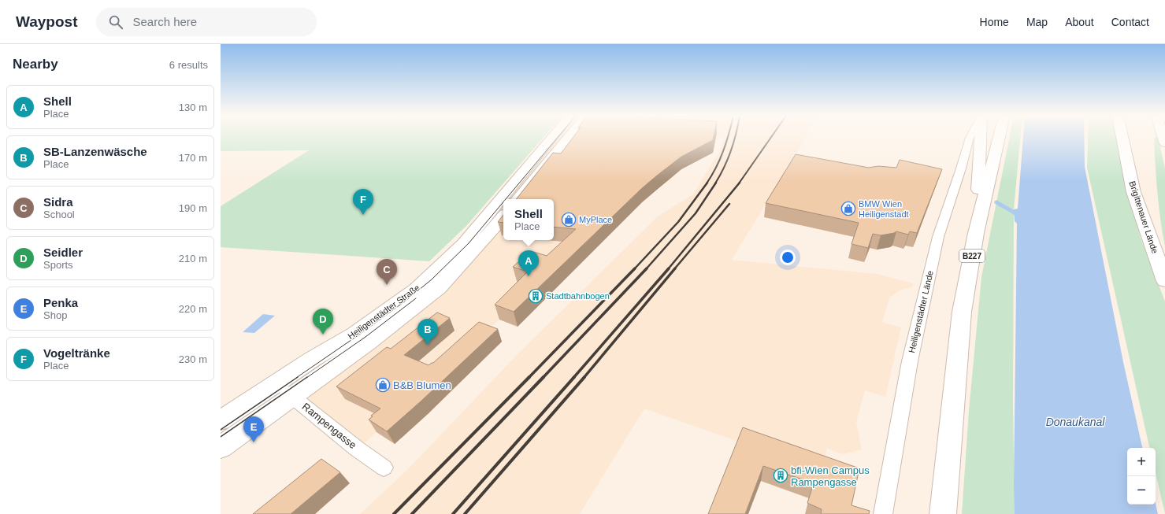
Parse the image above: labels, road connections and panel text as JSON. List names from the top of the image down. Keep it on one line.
{"streets":{"main road":["Brigittenauer Lände","B227","Heiligenstädter Straße"],"street":["Heiligenstädter Lände","Rampengasse"]},"crossings":[["Heiligenstädter Straße","Rampengasse"]],"water":["Donaukanal"],"places":{"shop":["BMW Wien Heiligenstadt","MyPlace","B&B Blumen"],"building":["Stadtbahnbogen","bfi-Wien Campus Rampengasse"]},"page":{"header":"Waypost","search":"Search here","nav":["Home","Map","About","Contact"],"heading":["Nearby","6 results"],"list":[{"mark":"A","name":"Shell","note":"Place","value":"130 m"},{"mark":"B","name":"SB-Lanzenwäsche","note":"Place","value":"170 m"},{"mark":"C","name":"Sidra","note":"School","value":"190 m"},{"mark":"D","name":"Seidler","note":"Sports","value":"210 m"},{"mark":"E","name":"Penka","note":"Shop","value":"220 m"},{"mark":"F","name":"Vogeltränke","note":"Place","value":"230 m"}],"pins":["F","A","C","D","B","E"],"popup":["Shell","Place"],"map_buttons":["+","−"]}}
